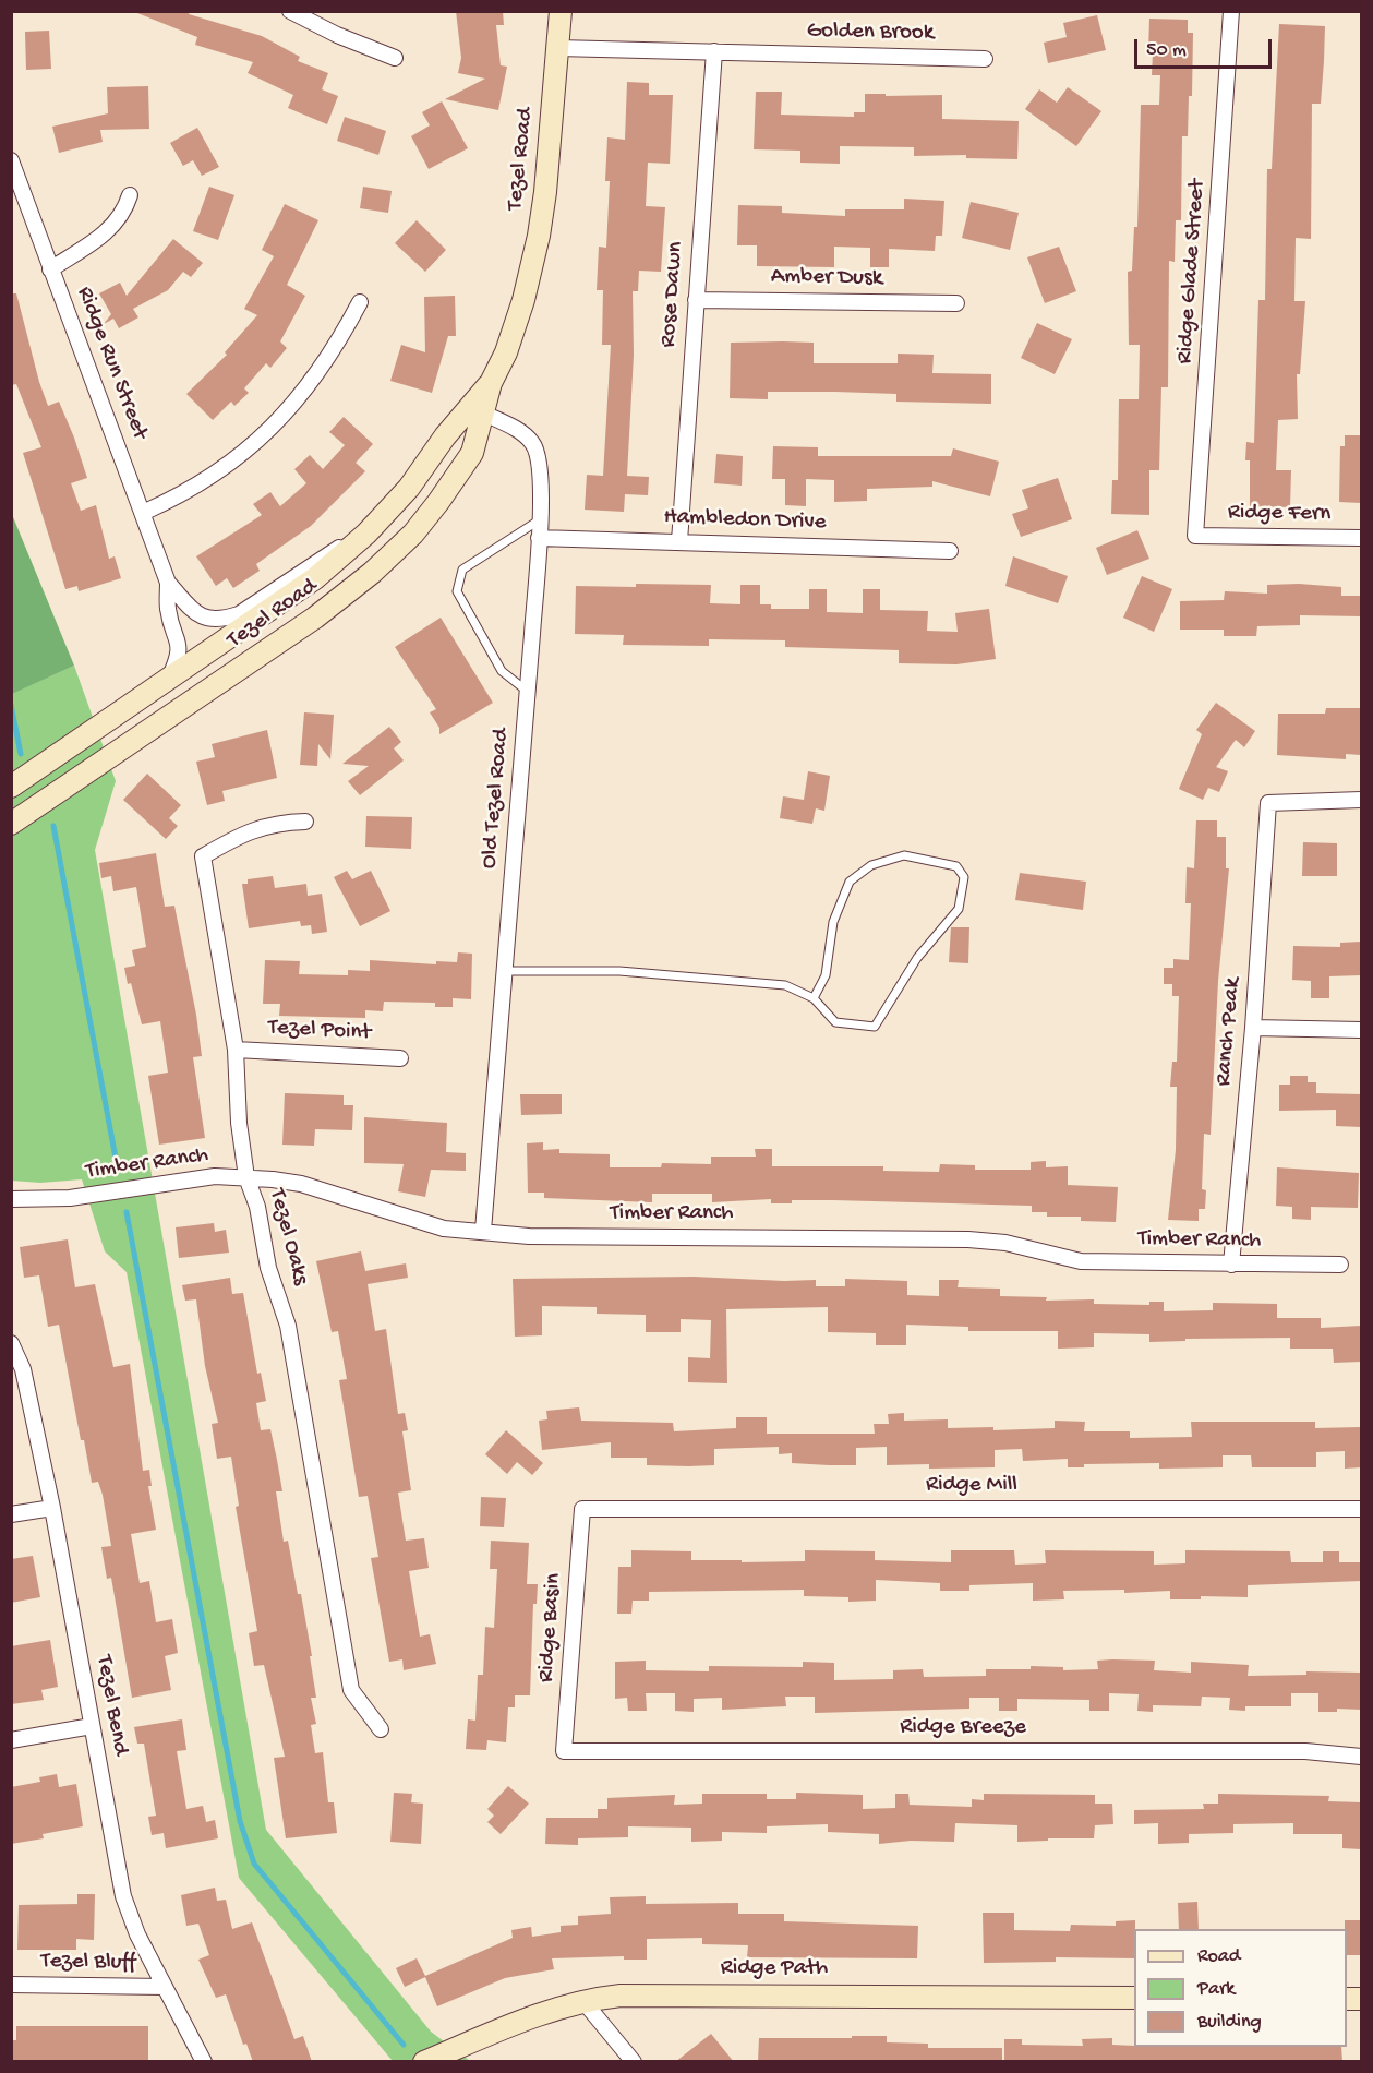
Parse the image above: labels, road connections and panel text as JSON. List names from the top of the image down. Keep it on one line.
{"streets":{"main road":["Tezel Road","Ridge Path"],"street":["Golden Brook","Ridge Glade Street","Amber Dusk","Rose Dawn","Ridge Run Street","Ridge Fern","Hambledon Drive","Old Tezel Road","Tezel Point","Ranch Peak","Timber Ranch","Tezel Oaks","Ridge Mill","Ridge Basin","Tezel Bend","Ridge Breeze","Tezel Bluff"]},"crossings":[["Golden Brook","Tezel Road"],["Golden Brook","Rose Dawn"],["Tezel Road","Ridge Run Street"],["Tezel Road","Old Tezel Road"],["Ridge Glade Street","Ridge Fern"],["Amber Dusk","Rose Dawn"],["Rose Dawn","Hambledon Drive"],["Hambledon Drive","Old Tezel Road"],["Old Tezel Road","Timber Ranch"],["Tezel Point","Tezel Oaks"],["Ranch Peak","Timber Ranch"],["Timber Ranch","Tezel Oaks"],["Ridge Mill","Ridge Basin"],["Ridge Basin","Ridge Breeze"],["Tezel Bend","Tezel Bluff"]],"legend":["Road","Park","Building"],"scale_bar":"50 m"}
